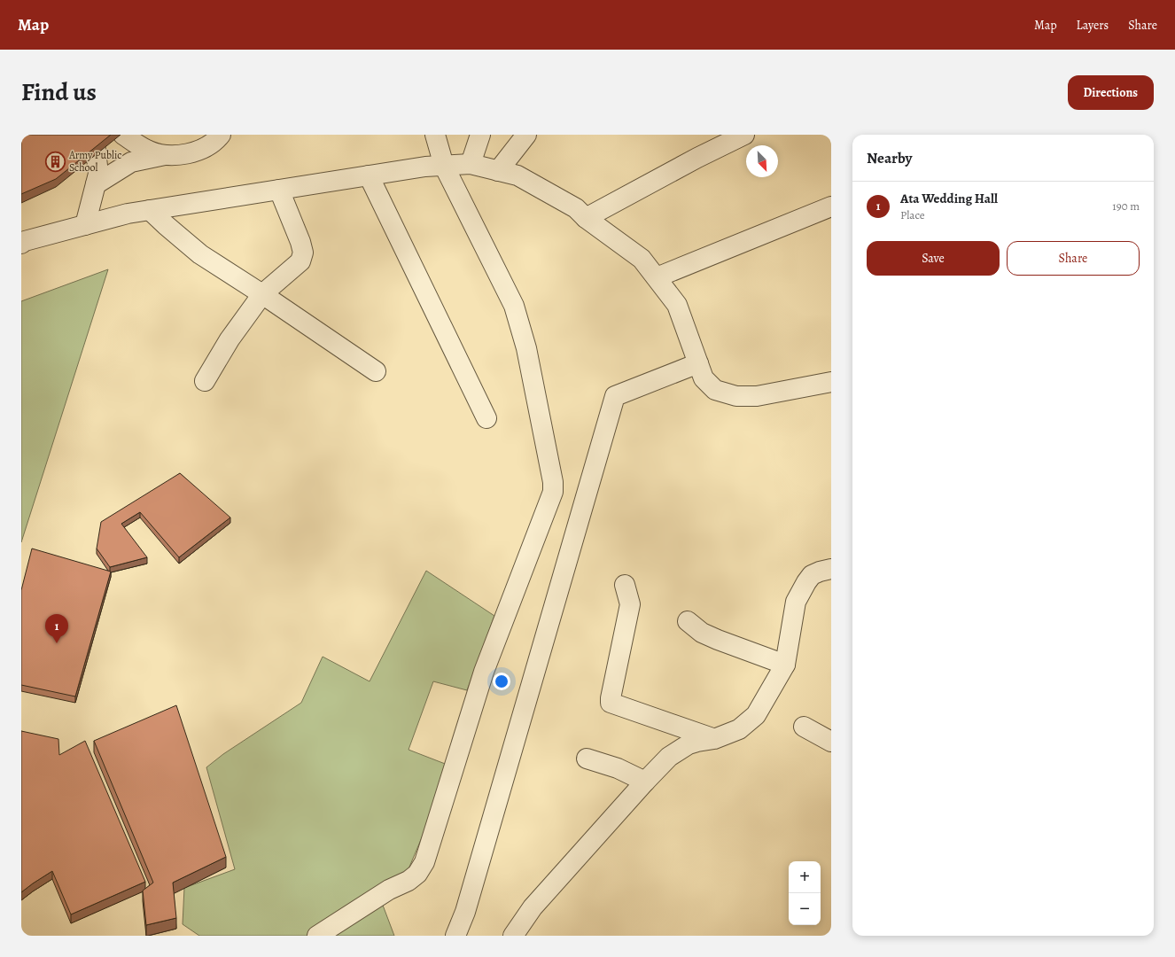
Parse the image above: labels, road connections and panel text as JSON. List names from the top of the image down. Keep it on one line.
{"places":{"building":["Army Public School"]},"north":"bottom right","page":{"header":"Map","nav":["Map","Layers","Share"],"title":"Find us","buttons":["Directions",["Save","Share"]],"heading":"Nearby","list":[{"mark":"1","name":"Ata Wedding Hall","note":"Place","value":"190 m"}],"pins":"1","map_buttons":["+","−"]}}
